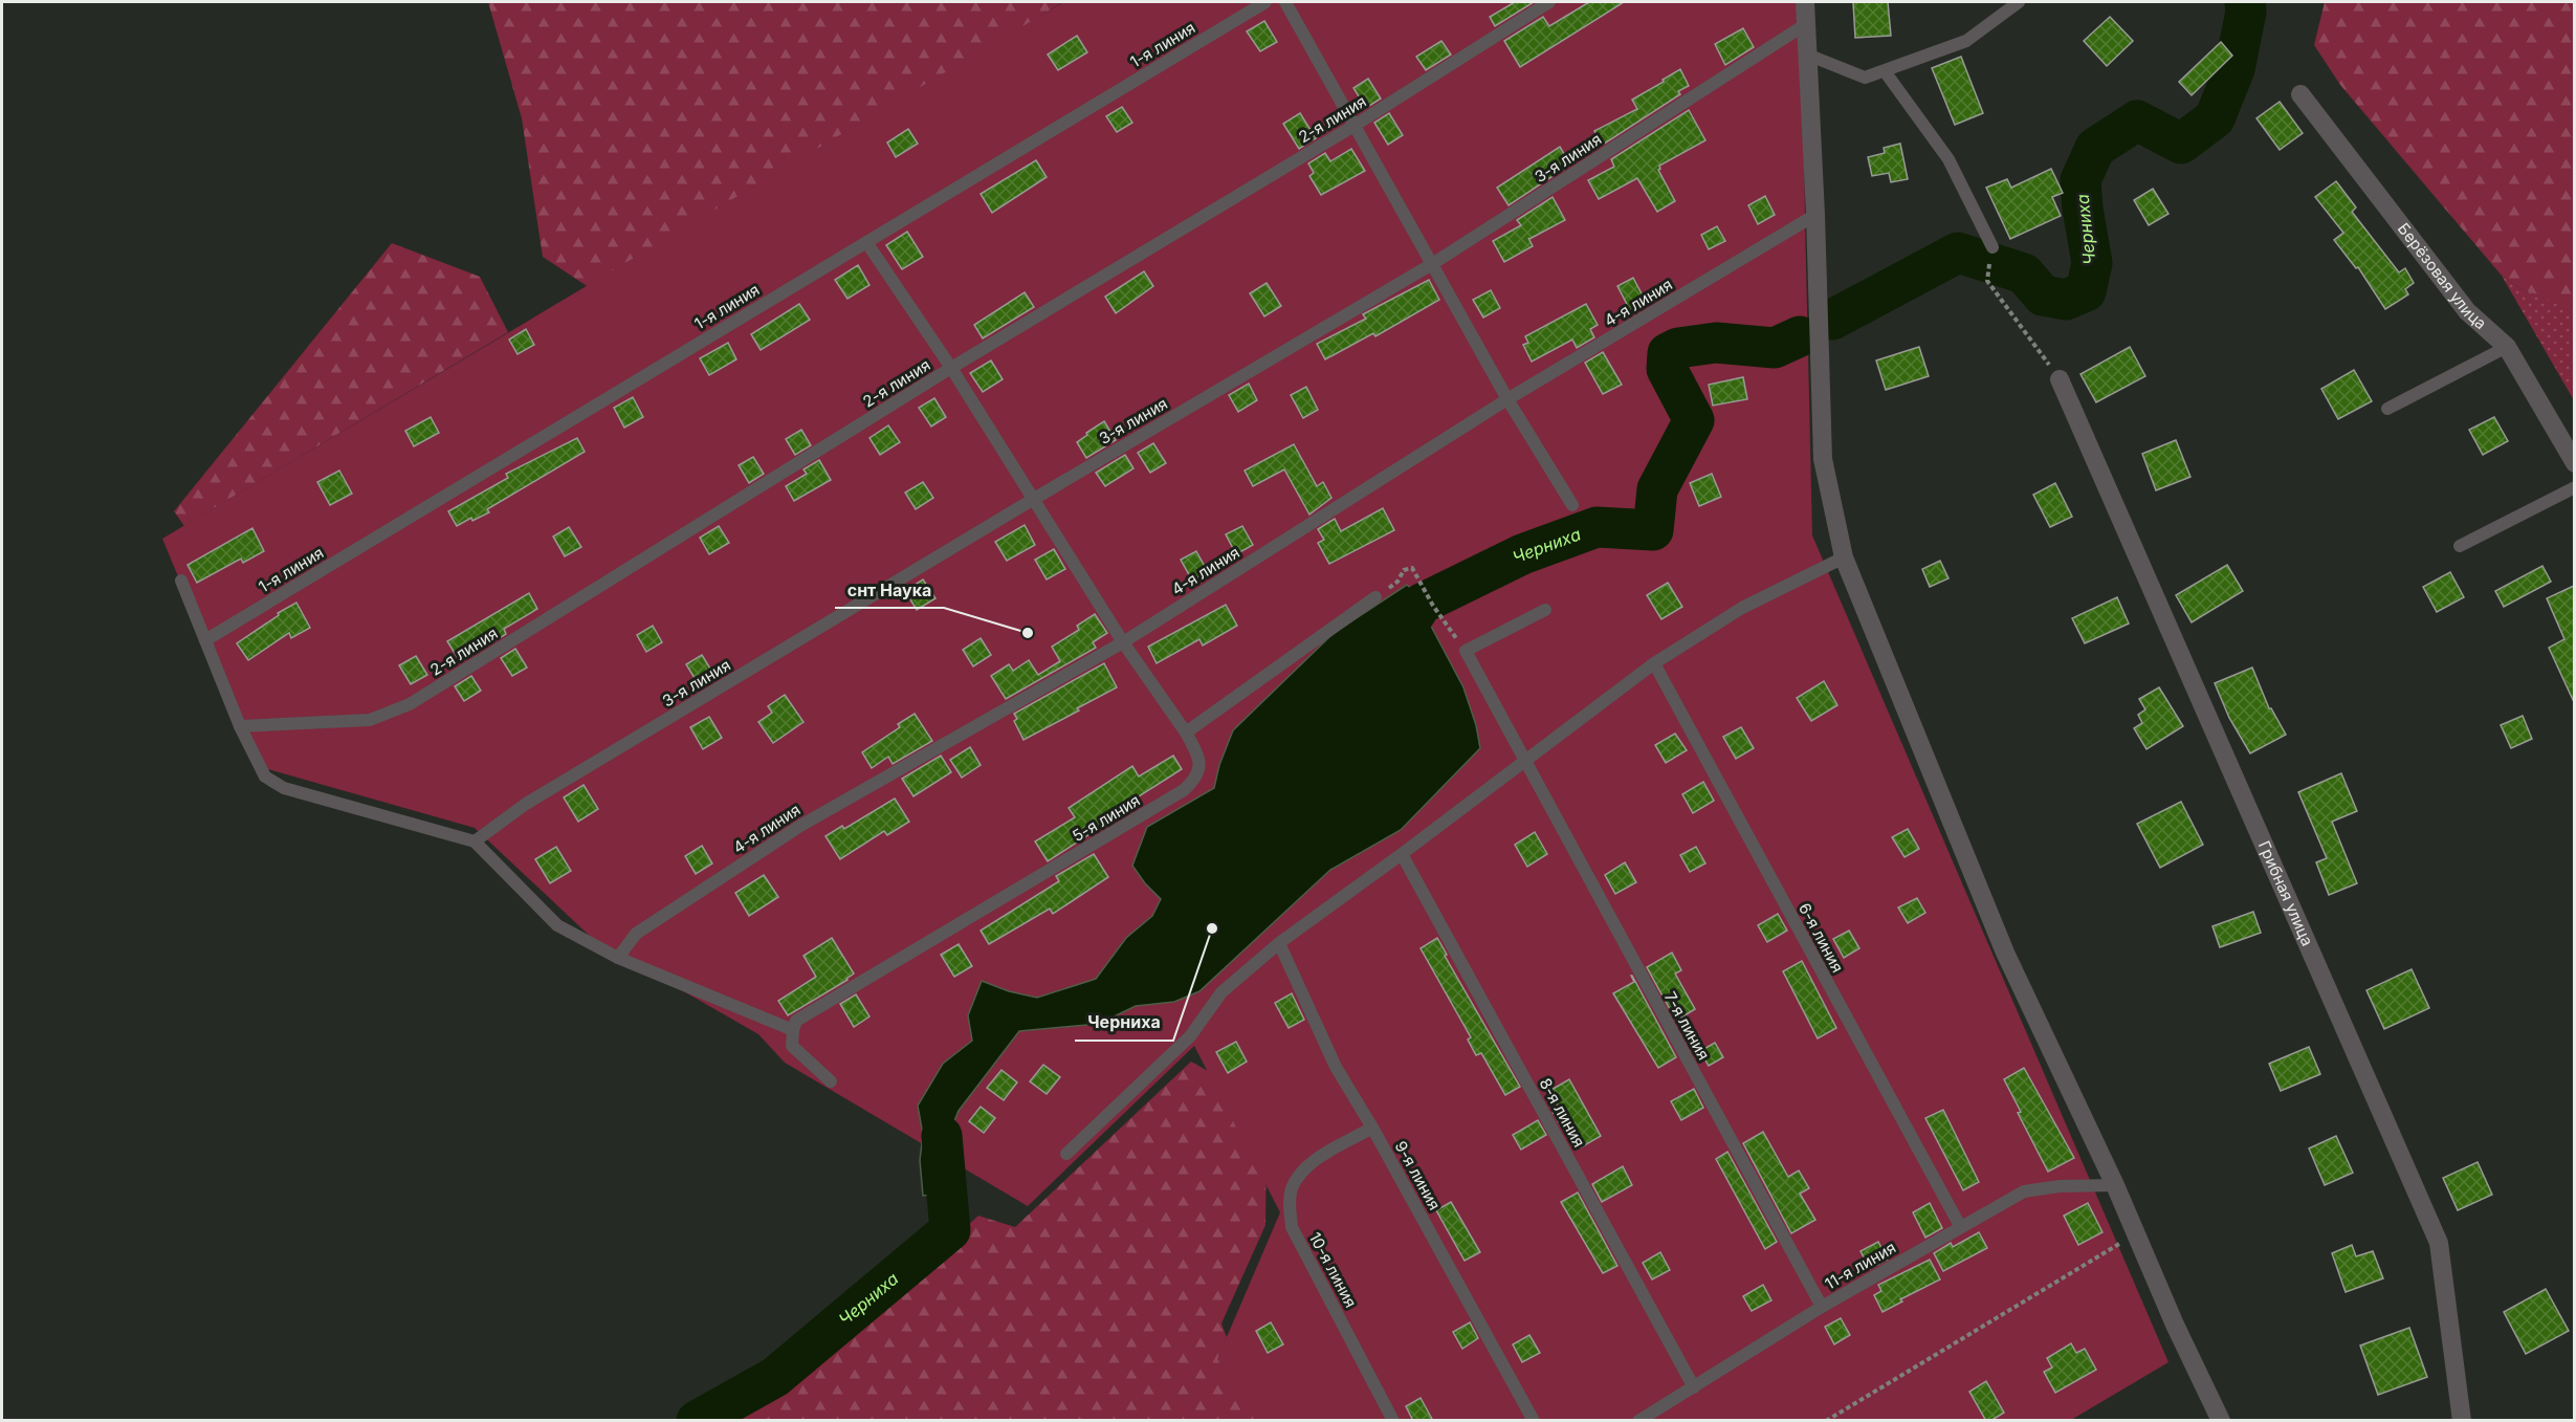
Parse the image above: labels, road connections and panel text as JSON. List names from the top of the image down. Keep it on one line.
{"streets":{"street":["Берёзовая улица","Грибная улица"],"lane":["1-я линия","2-я линия","3-я линия","4-я линия","5-я линия","6-я линия","7-я линия","8-я линия","9-я линия","11-я линия","10-я линия"]},"crossings":[["6-я линия","11-я линия"],["7-я линия","11-я линия"],["8-я линия","11-я линия"],["9-я линия","10-я линия"]],"water":["Черниха"],"places":["снт Наука","Черниха"]}
